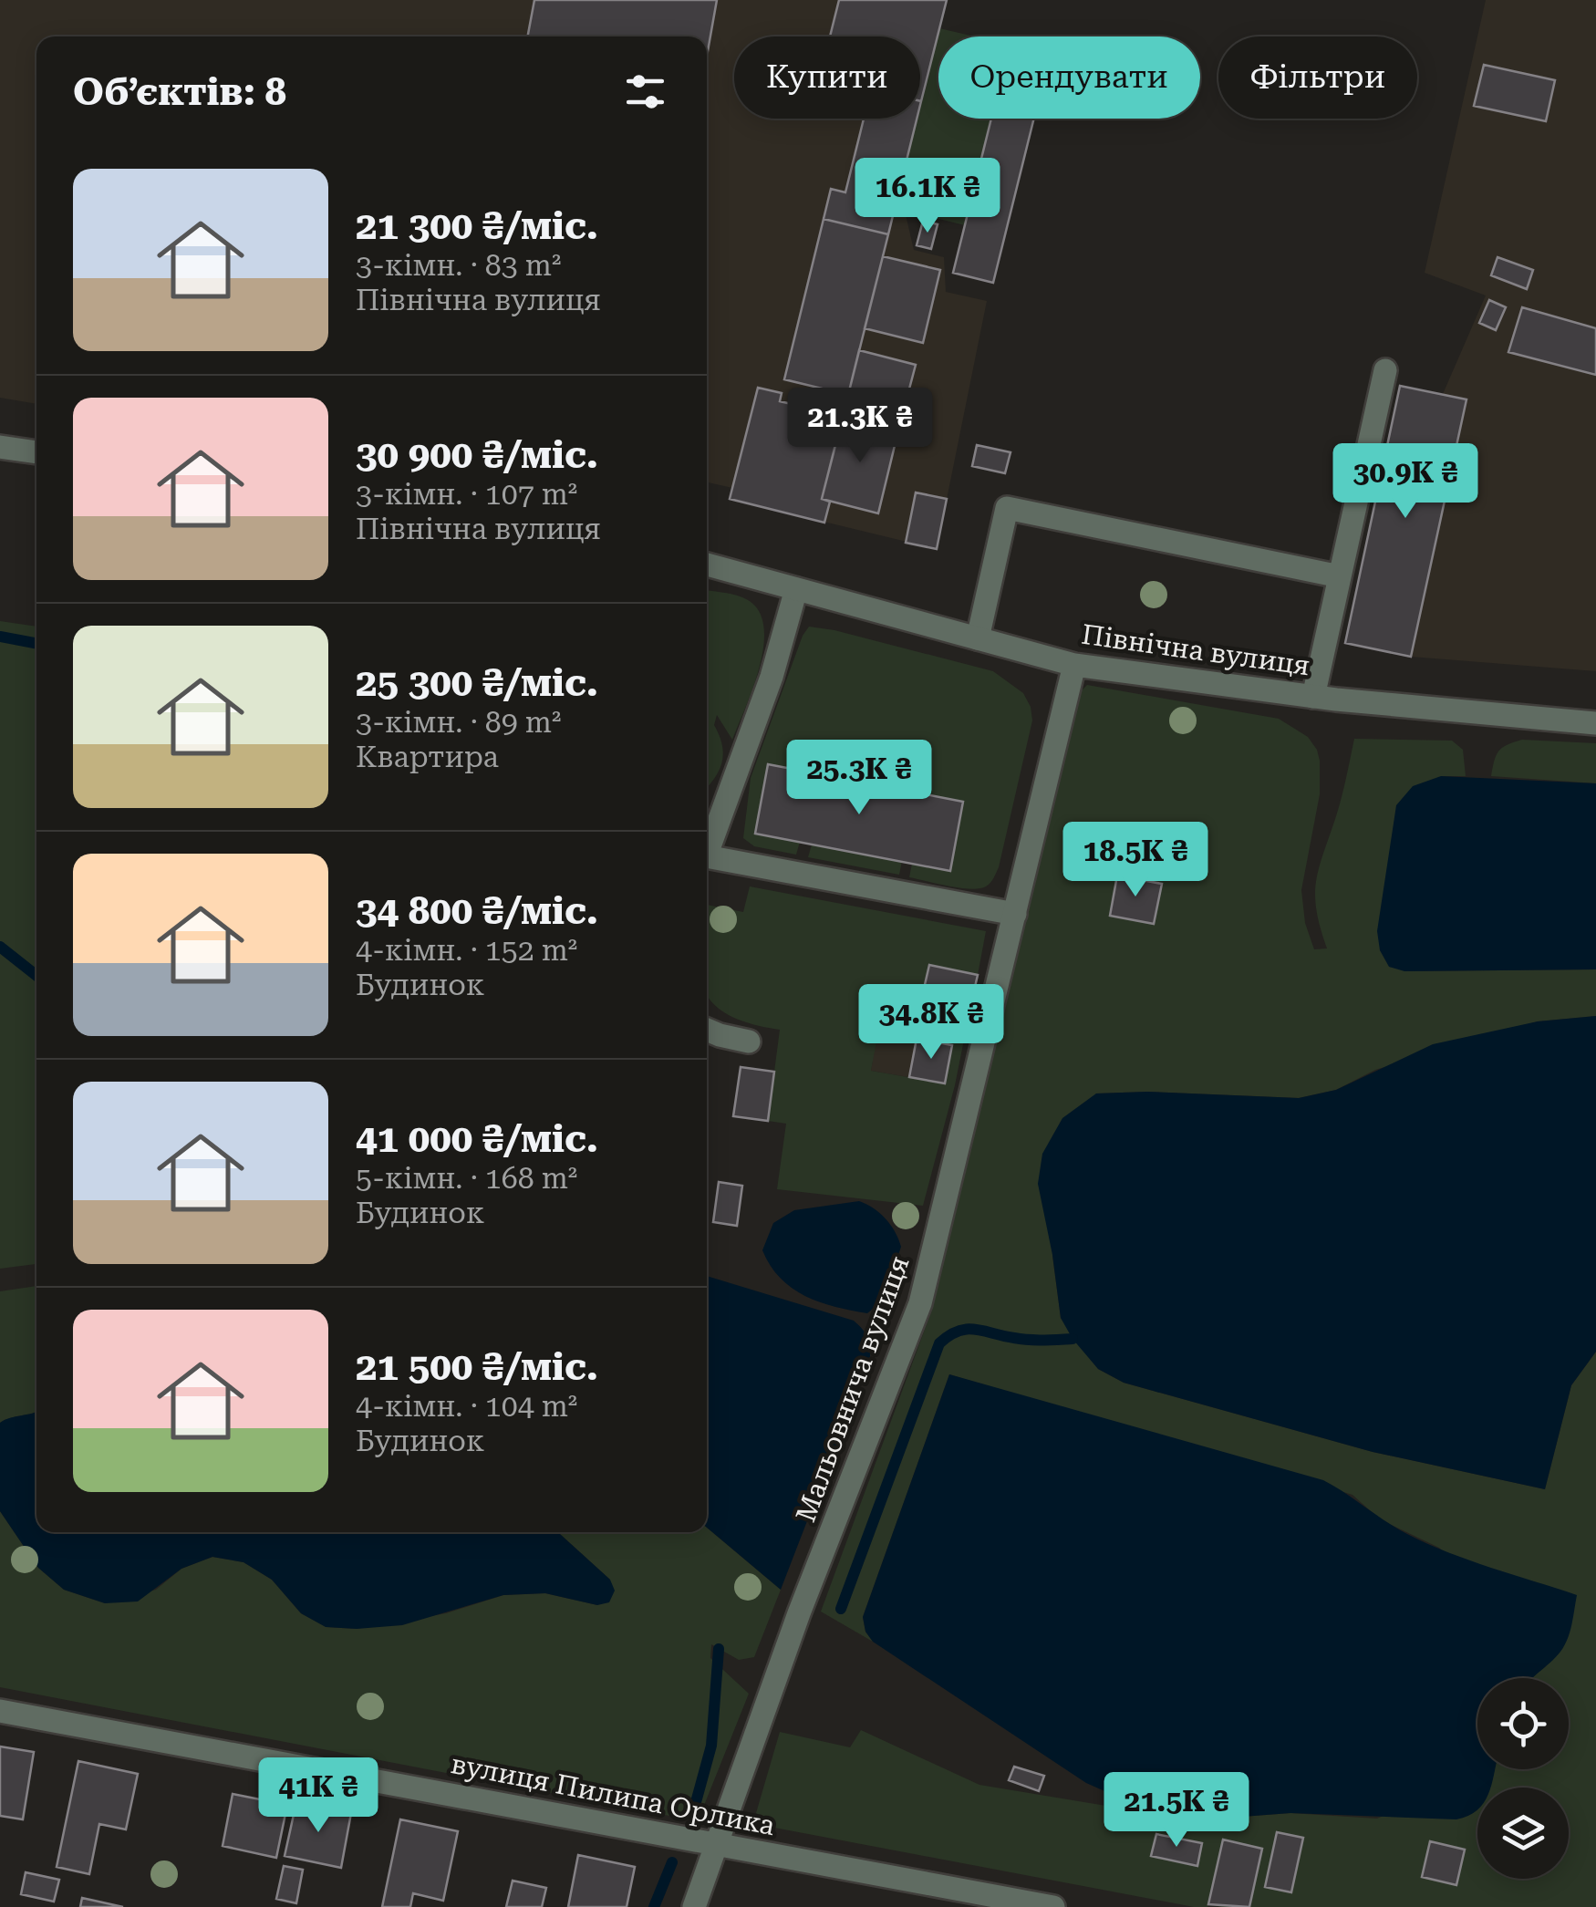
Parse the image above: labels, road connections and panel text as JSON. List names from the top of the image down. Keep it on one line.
{"streets":{"street":["Північна вулиця","Мальовнича вулиця","вулиця Пилипа Орлика"]},"crossings":[["Північна вулиця","Мальовнича вулиця"],["Мальовнича вулиця","вулиця Пилипа Орлика"]],"page":{"chip":["Купити","Орендувати","Фільтри"],"heading":"Об’єктів: 8","list":[{"name":"21 300 ₴/міс.","note":"3-кімн. · 83 m² · Північна вулиця"},{"name":"30 900 ₴/міс.","note":"3-кімн. · 107 m² · Північна вулиця"},{"name":"25 300 ₴/міс.","note":"3-кімн. · 89 m² · Квартира"},{"name":"34 800 ₴/міс.","note":"4-кімн. · 152 m² · Будинок"},{"name":"41 000 ₴/міс.","note":"5-кімн. · 168 m² · Будинок"},{"name":"21 500 ₴/міс.","note":"4-кімн. · 104 m² · Будинок"}],"price":["16.1K ₴","21.3K ₴","30.9K ₴","25.3K ₴","18.5K ₴","34.8K ₴","41K ₴","21.5K ₴"]}}
